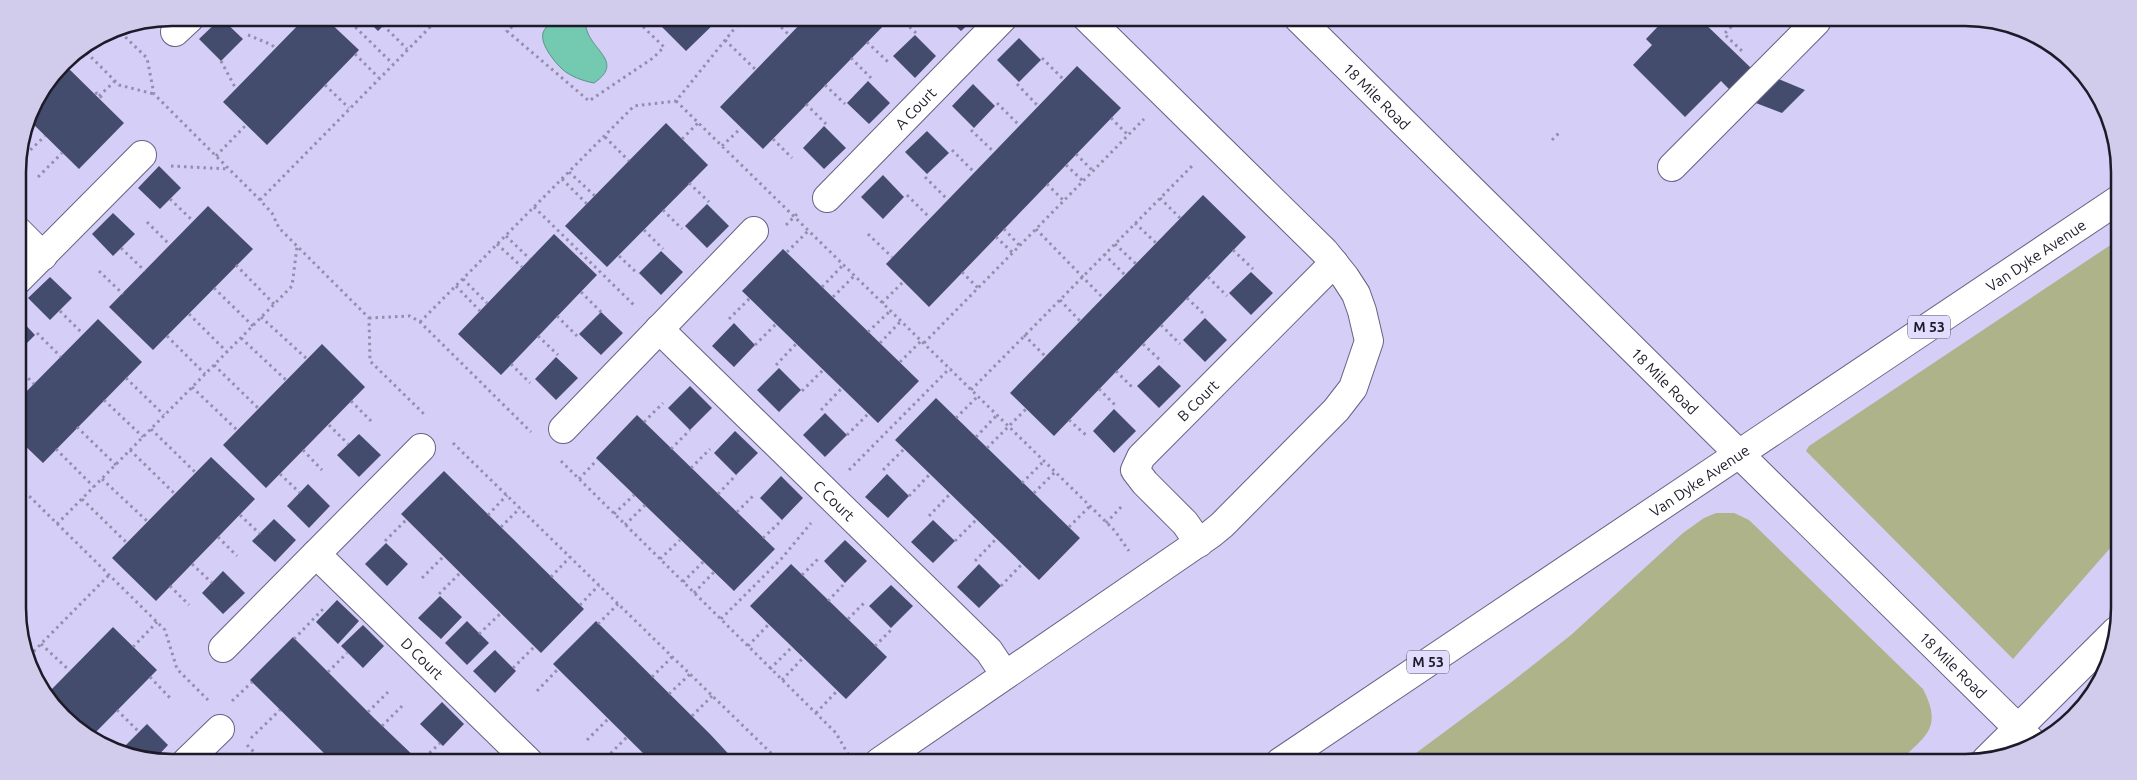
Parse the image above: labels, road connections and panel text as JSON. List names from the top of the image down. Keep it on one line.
{"streets":{"street":["18 Mile Road","A Court","Van Dyke Avenue","M 53","B Court","C Court","D Court"]},"crossings":[["18 Mile Road","Van Dyke Avenue"]]}
